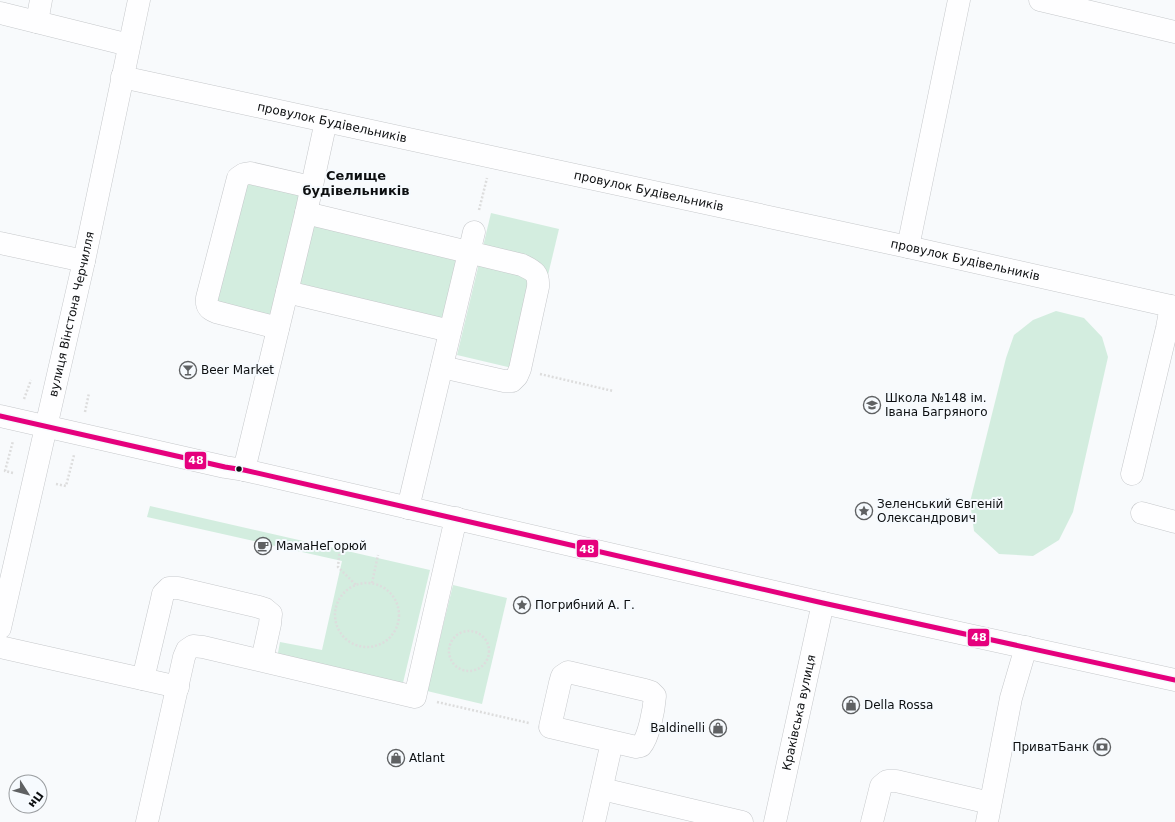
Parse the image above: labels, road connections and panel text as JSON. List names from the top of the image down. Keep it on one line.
{"streets":{"street":["провулок Будівельників","вулиця Вінстона Черчилля","Краківська вулиця"]},"crossings":[["провулок Будівельників","вулиця Вінстона Черчилля"]],"districts":["Селище будівельників"],"places":{"bar":["Beer Market"],"school or university":["Школа №148 ім. Івана Багряного"],"place":["Зеленський Євгеній Олександрович","Погрибний А. Г."],"cafe":["МамаНеГорюй"],"shop":["Della Rossa","Baldinelli","Atlant"],"bank":["ПриватБанк"]},"lines":["transit line 48"],"north":"bottom right"}
